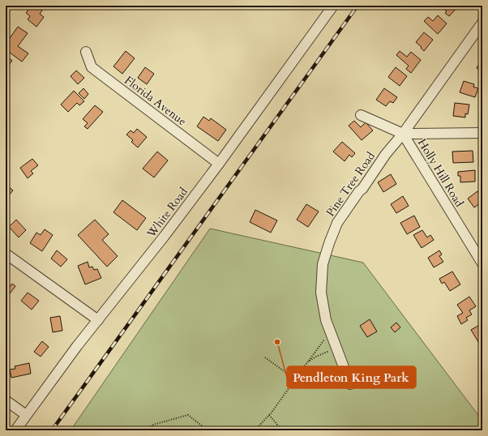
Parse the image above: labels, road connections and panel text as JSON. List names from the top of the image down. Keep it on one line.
{"streets":{"street":["Florida Avenue","Holly Hill Road","Pine Tree Road","White Road"]},"crossings":[["Florida Avenue","White Road"],["Holly Hill Road","Pine Tree Road"]],"places":["Pendleton King Park"]}
